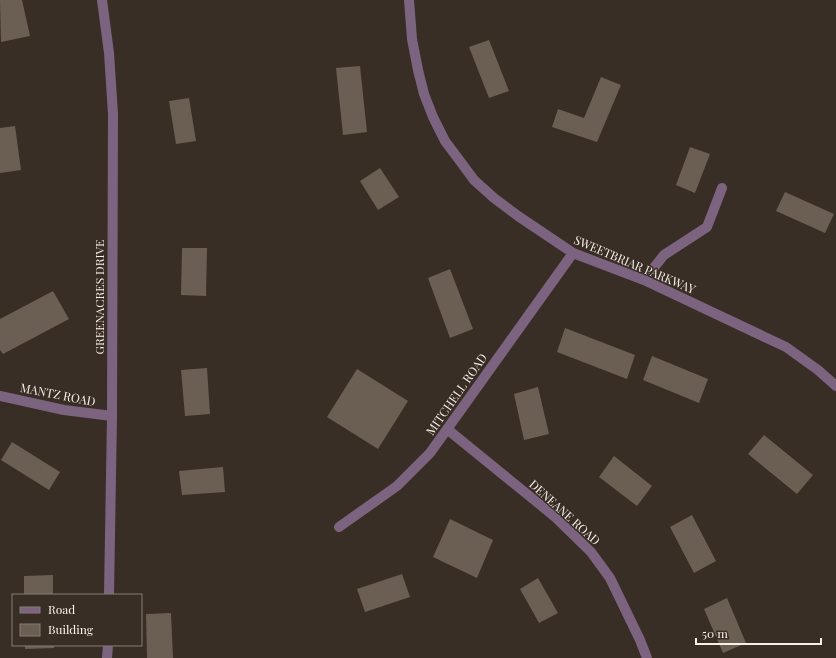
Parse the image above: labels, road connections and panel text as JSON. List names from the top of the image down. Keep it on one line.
{"streets":{"street":["SWEETBRIAR PARKWAY","GREENACRES DRIVE","MANTZ ROAD","MITCHELL ROAD","DENEANE ROAD"]},"crossings":[["SWEETBRIAR PARKWAY","MITCHELL ROAD"],["GREENACRES DRIVE","MANTZ ROAD"],["MITCHELL ROAD","DENEANE ROAD"]],"legend":["Road","Building"],"scale_bar":"50 m"}
